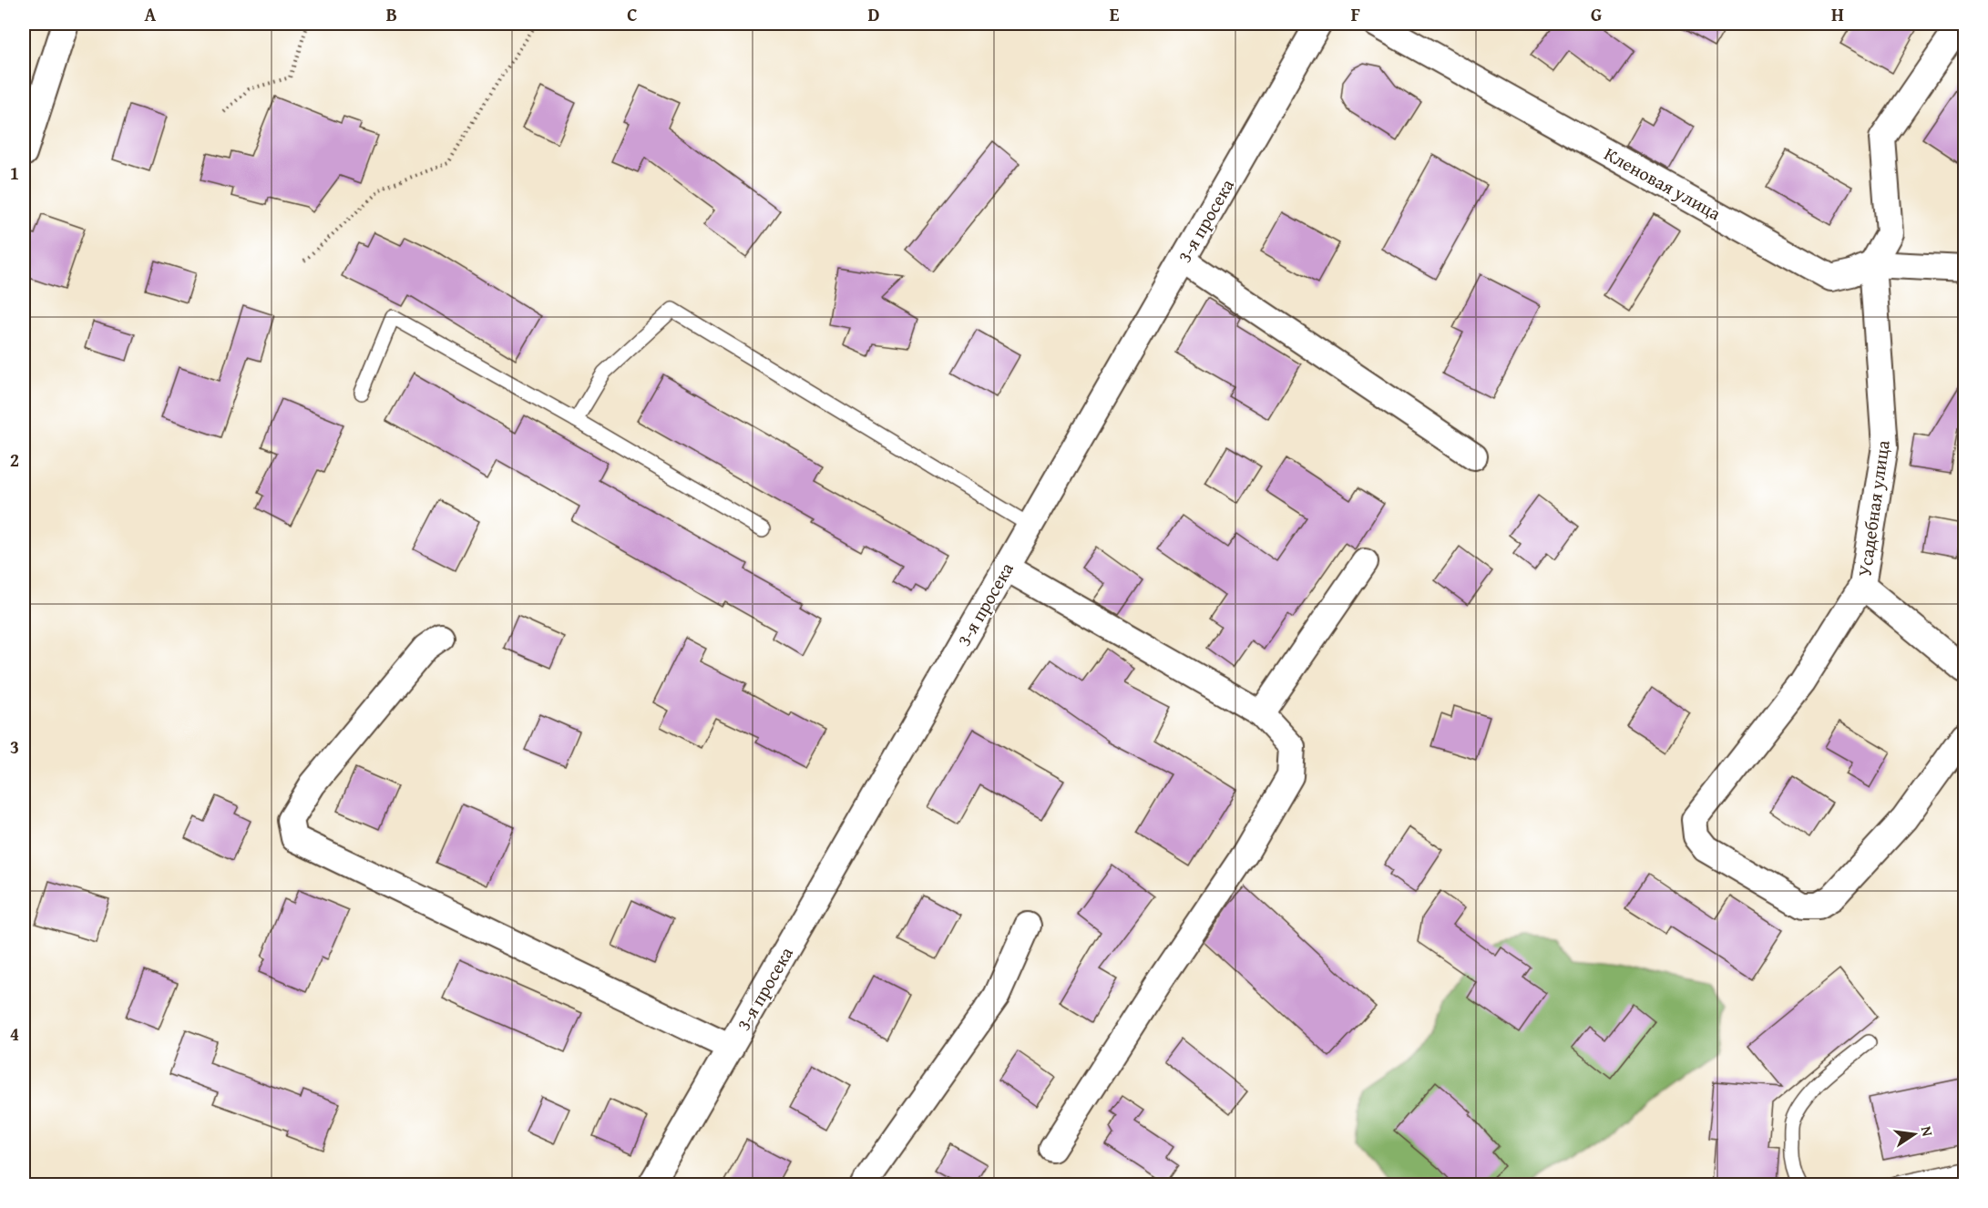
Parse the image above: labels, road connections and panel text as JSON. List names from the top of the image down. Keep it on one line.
{"streets":{"street":["Кленовая улица","3-я просека","Усадебная улица"]},"crossings":[["Кленовая улица","Усадебная улица"]],"north":"right","grid":{"columns":["A","B","C","D","E","F","G","H"],"rows":["1","2","3","4"]}}
